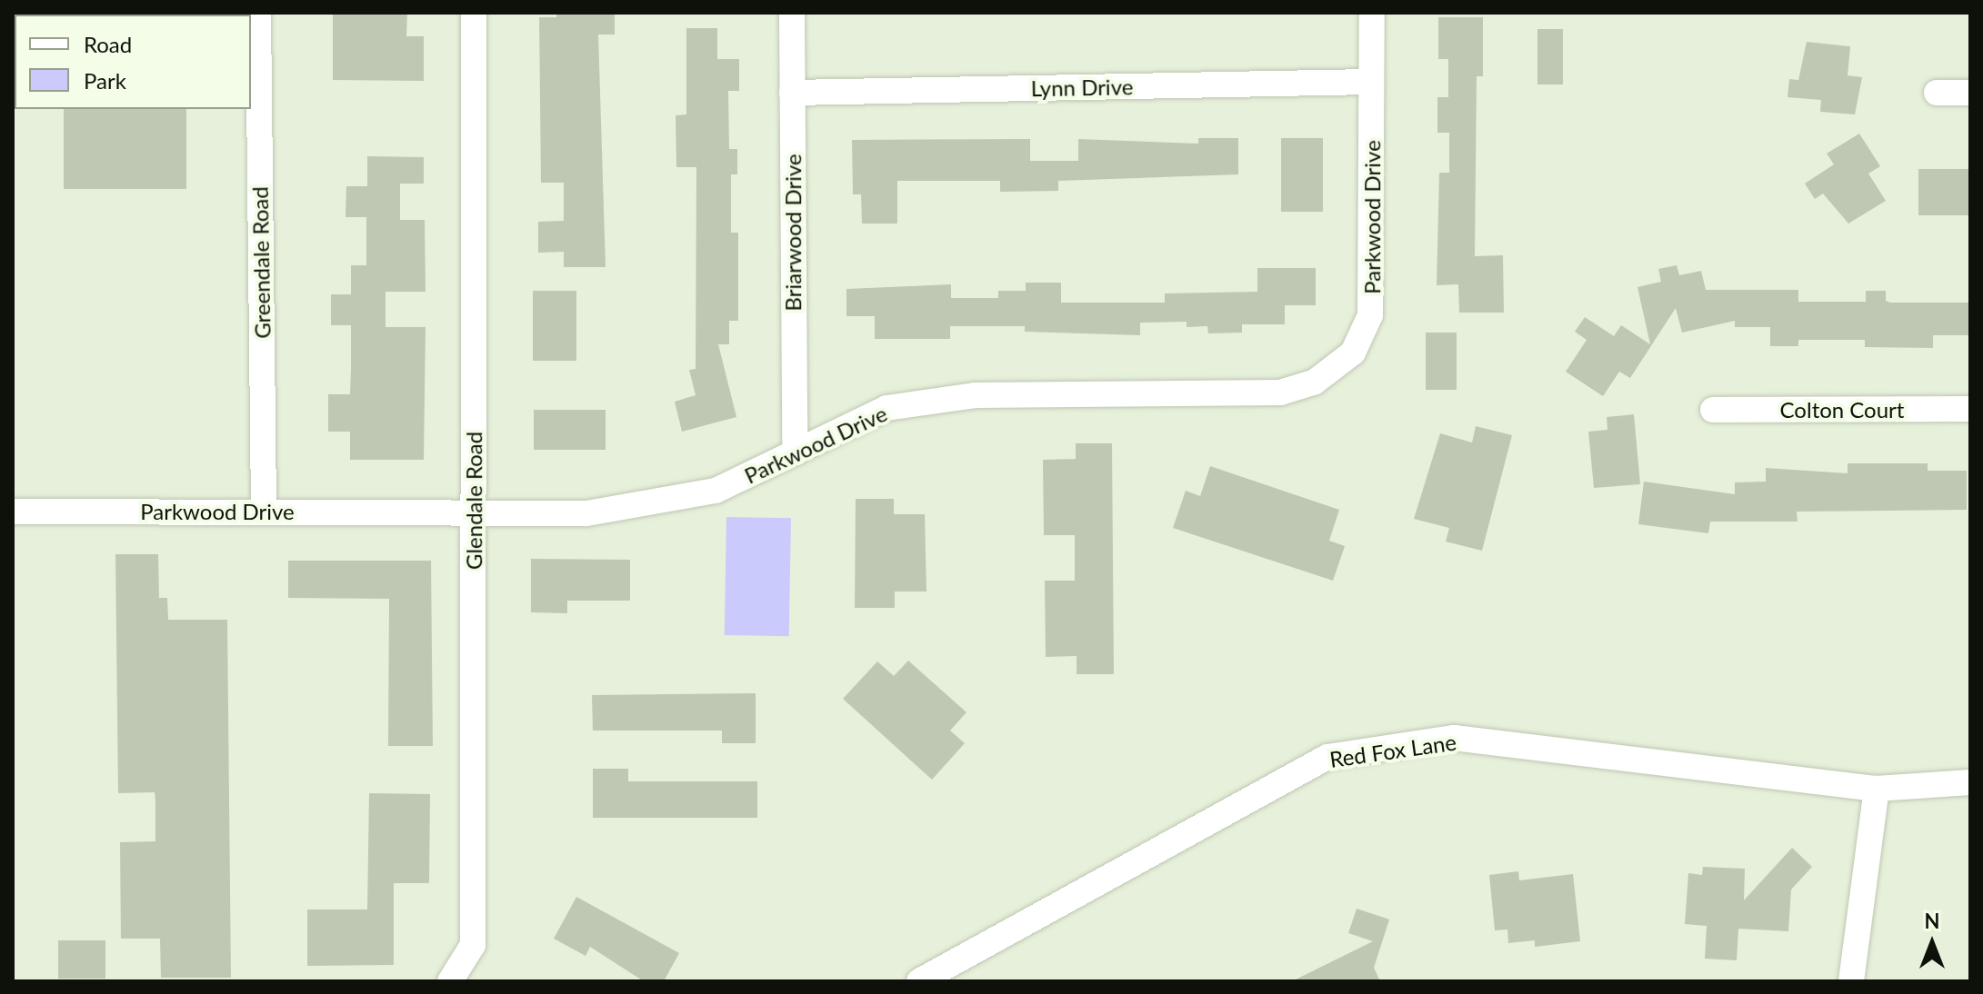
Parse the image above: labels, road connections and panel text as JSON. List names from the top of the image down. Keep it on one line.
{"streets":{"street":["Lynn Drive","Parkwood Drive","Briarwood Drive","Greendale Road","Colton Court","Glendale Road","Red Fox Lane"]},"crossings":[["Lynn Drive","Parkwood Drive"],["Lynn Drive","Briarwood Drive"],["Parkwood Drive","Briarwood Drive"],["Parkwood Drive","Greendale Road"],["Parkwood Drive","Glendale Road"]],"legend":["Road","Park"],"north":"top"}
